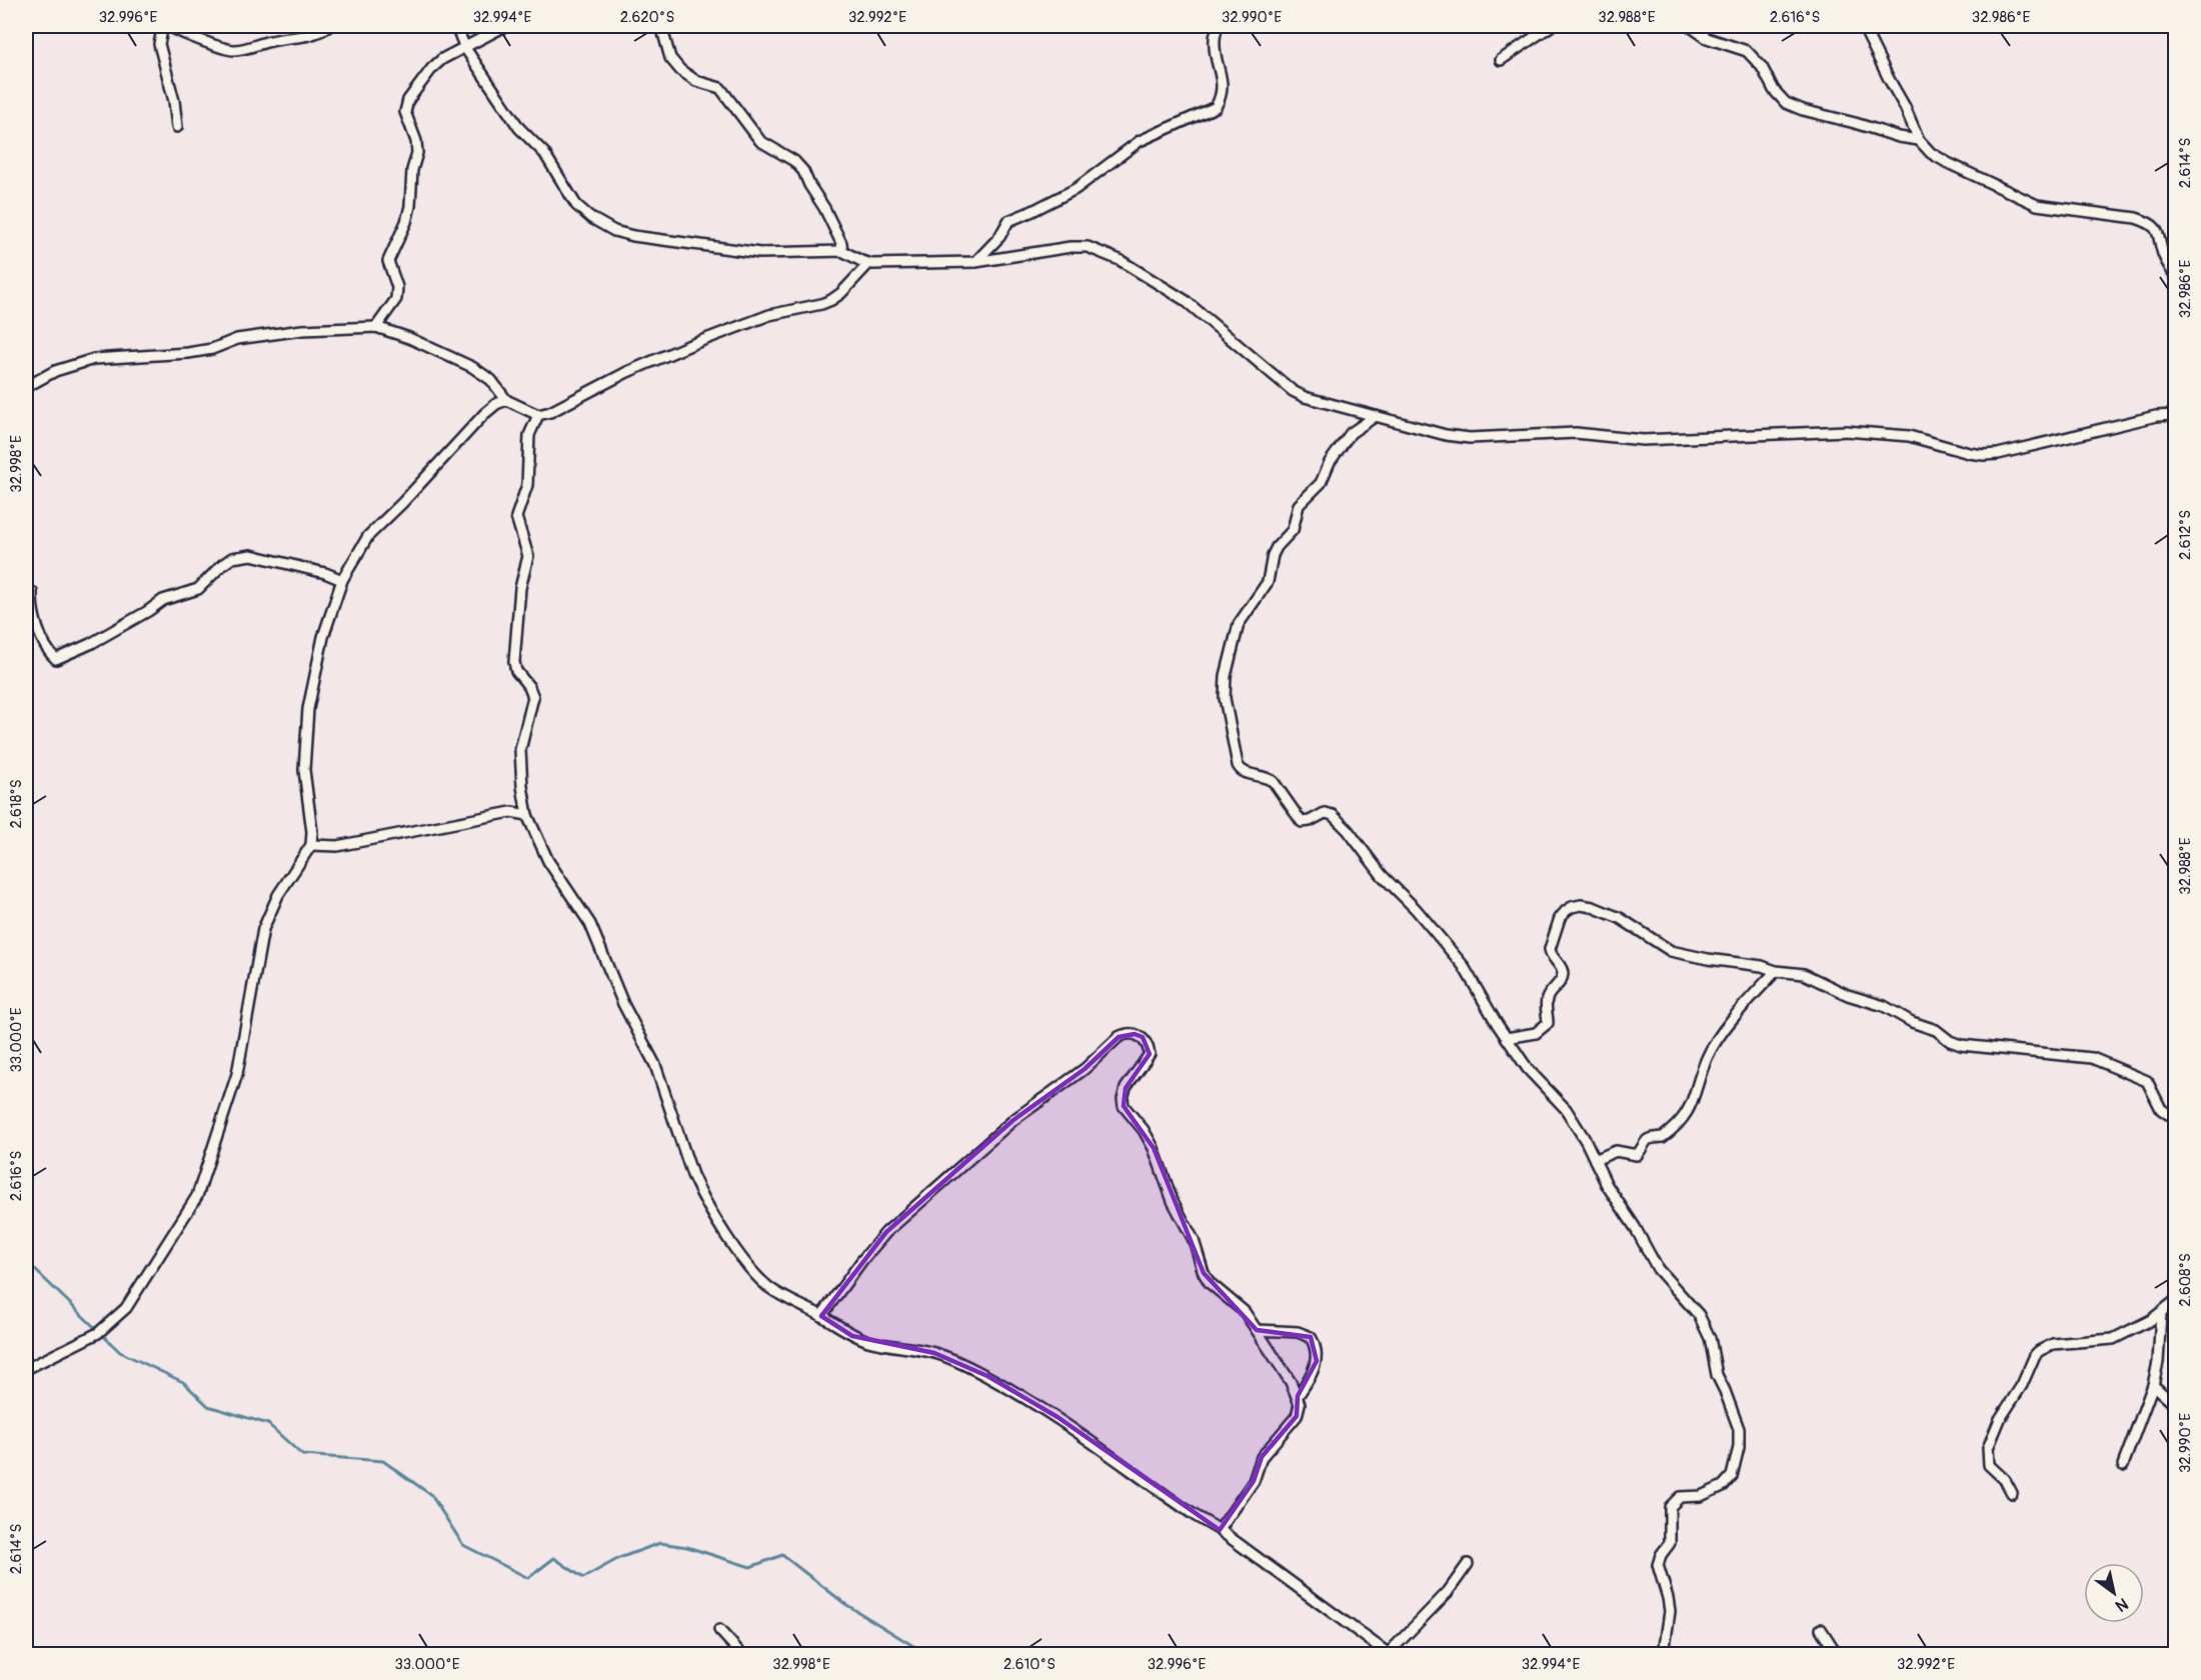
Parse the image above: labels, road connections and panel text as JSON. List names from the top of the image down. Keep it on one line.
{"north":"bottom right","coordinates":["32.996°E","32.994°E","2.620°S","32.992°E","32.990°E","32.988°E","2.616°S","32.986°E","2.614°S","32.998°E","2.612°S","2.618°S","33.000°E","2.608°S","2.610°S"]}
